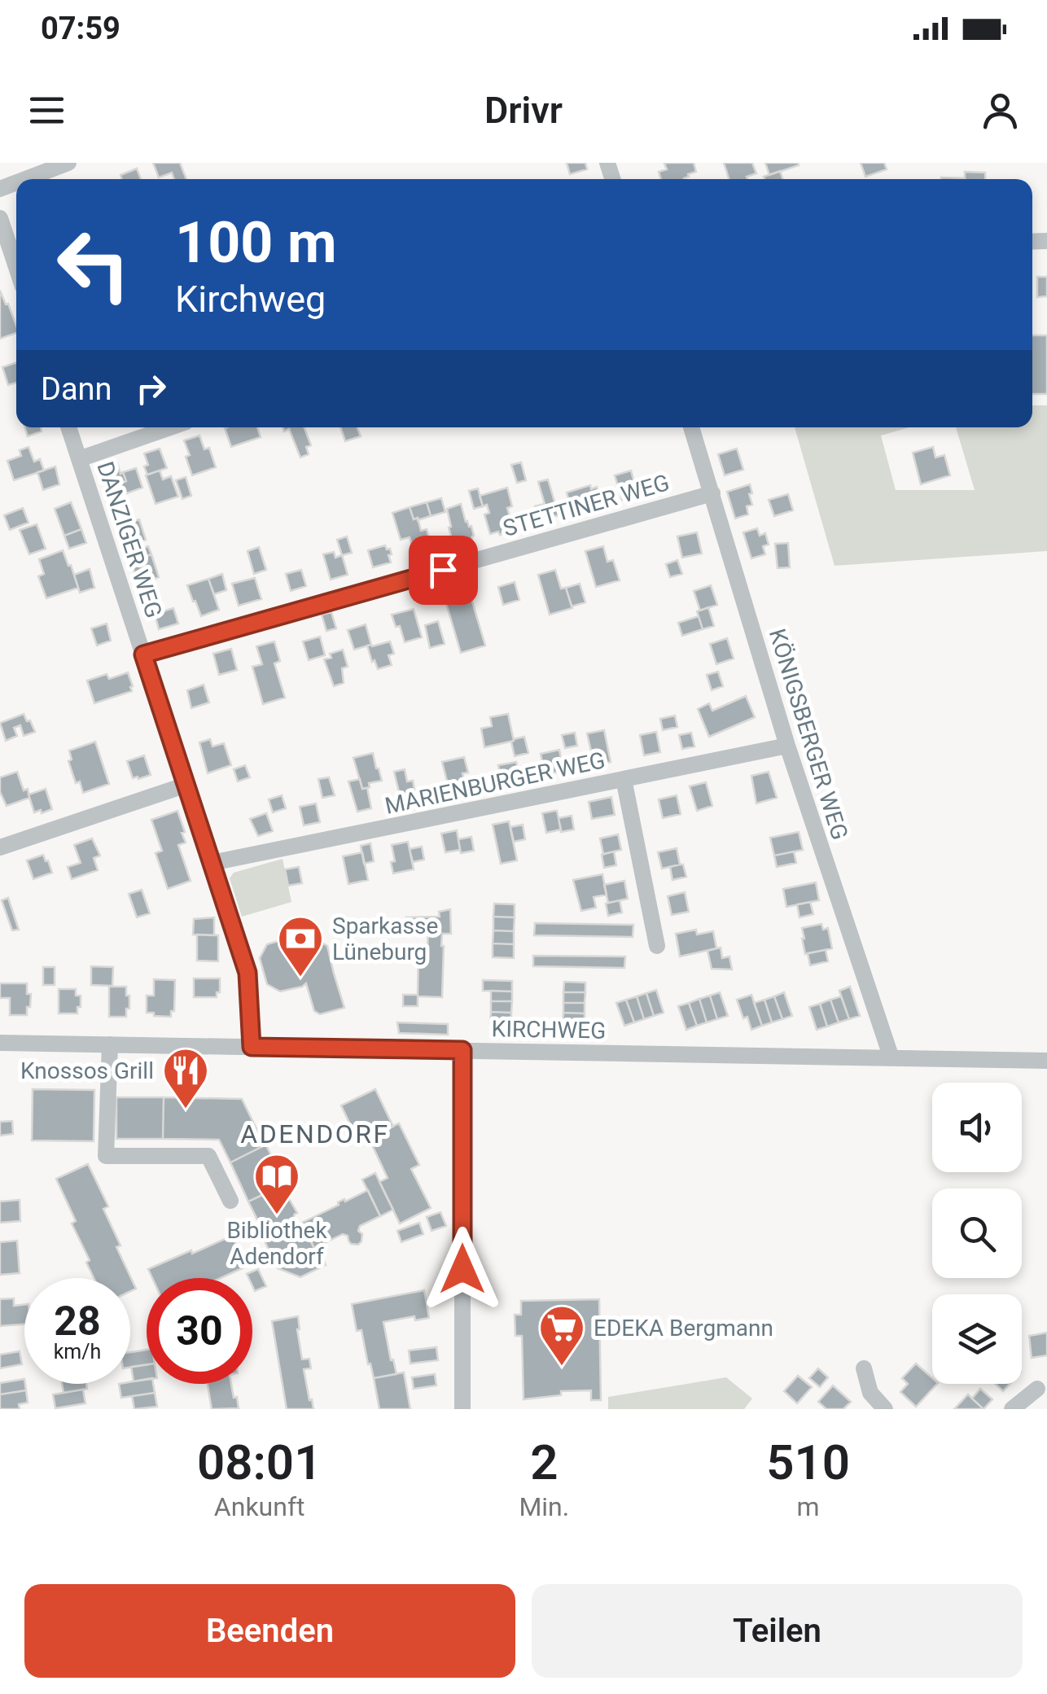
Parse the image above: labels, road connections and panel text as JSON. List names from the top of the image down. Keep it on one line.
{"streets":{"street":["STETTINER WEG","DANZIGER WEG","KÖNIGSBERGER WEG","MARIENBURGER WEG","KIRCHWEG"]},"crossings":[["STETTINER WEG","DANZIGER WEG"],["STETTINER WEG","KÖNIGSBERGER WEG"],["DANZIGER WEG","MARIENBURGER WEG"],["DANZIGER WEG","KIRCHWEG"],["KÖNIGSBERGER WEG","MARIENBURGER WEG"],["KÖNIGSBERGER WEG","KIRCHWEG"]],"districts":["ADENDORF"],"places":{"bank":["Sparkasse Lüneburg"],"restaurant":["Knossos Grill"],"library":["Bibliothek Adendorf"],"supermarket":["EDEKA Bergmann"]},"page":{"status":"07:59","header":"Drivr","turn":["100 m","Kirchweg"],"then":"Dann","speed":"28 km/h","limit":"30","eta":["08:01","Ankunft","2","Min.","510","m"],"buttons":["Beenden","Teilen"]}}
